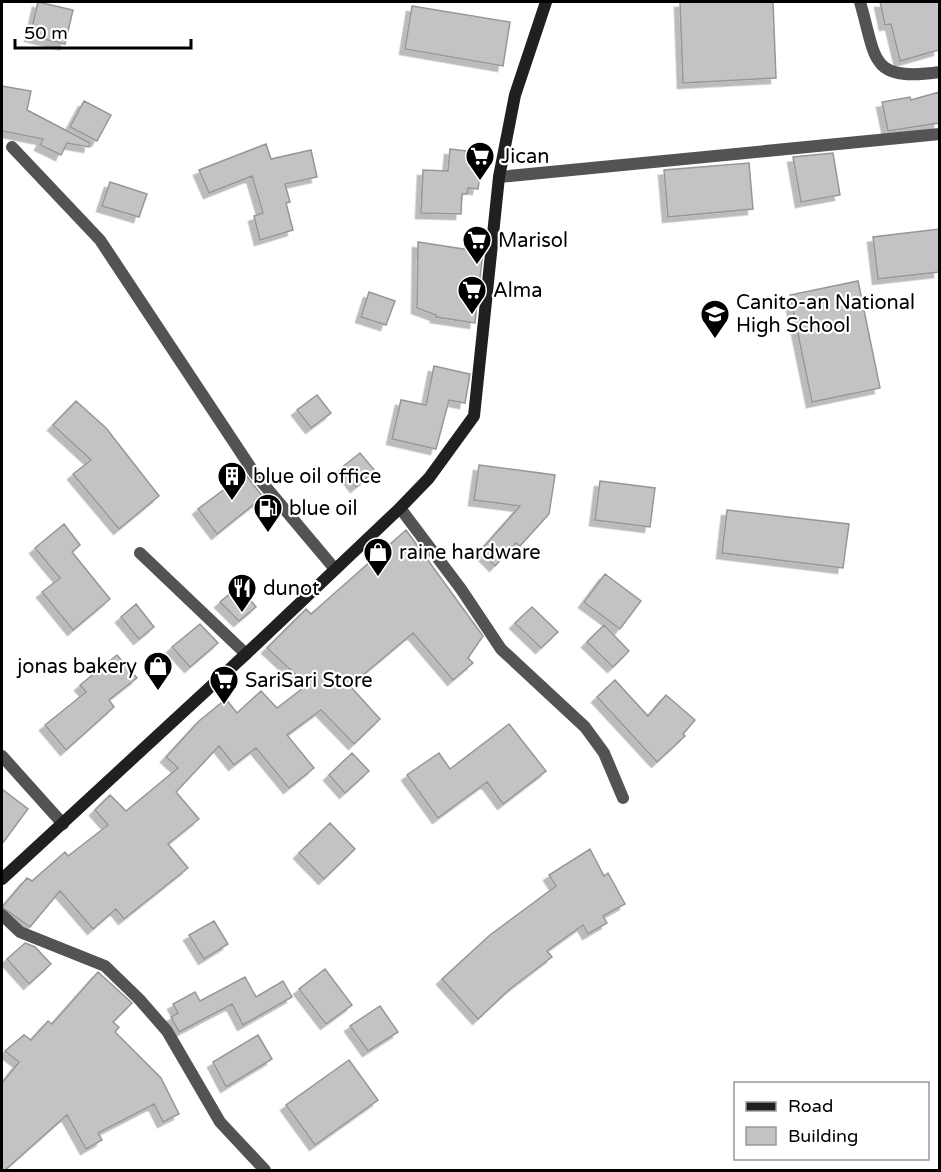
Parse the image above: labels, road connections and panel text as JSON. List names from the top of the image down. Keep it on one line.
{"places":{"supermarket":["Jican","Marisol","Alma","SariSari Store"],"school or university":["Canito-an National High School"],"building":["blue oil office"],"fuel station":["blue oil"],"shop":["raine hardware","jonas bakery"],"restaurant":["dunot"]},"legend":["Road","Building"],"scale_bar":"50 m"}
